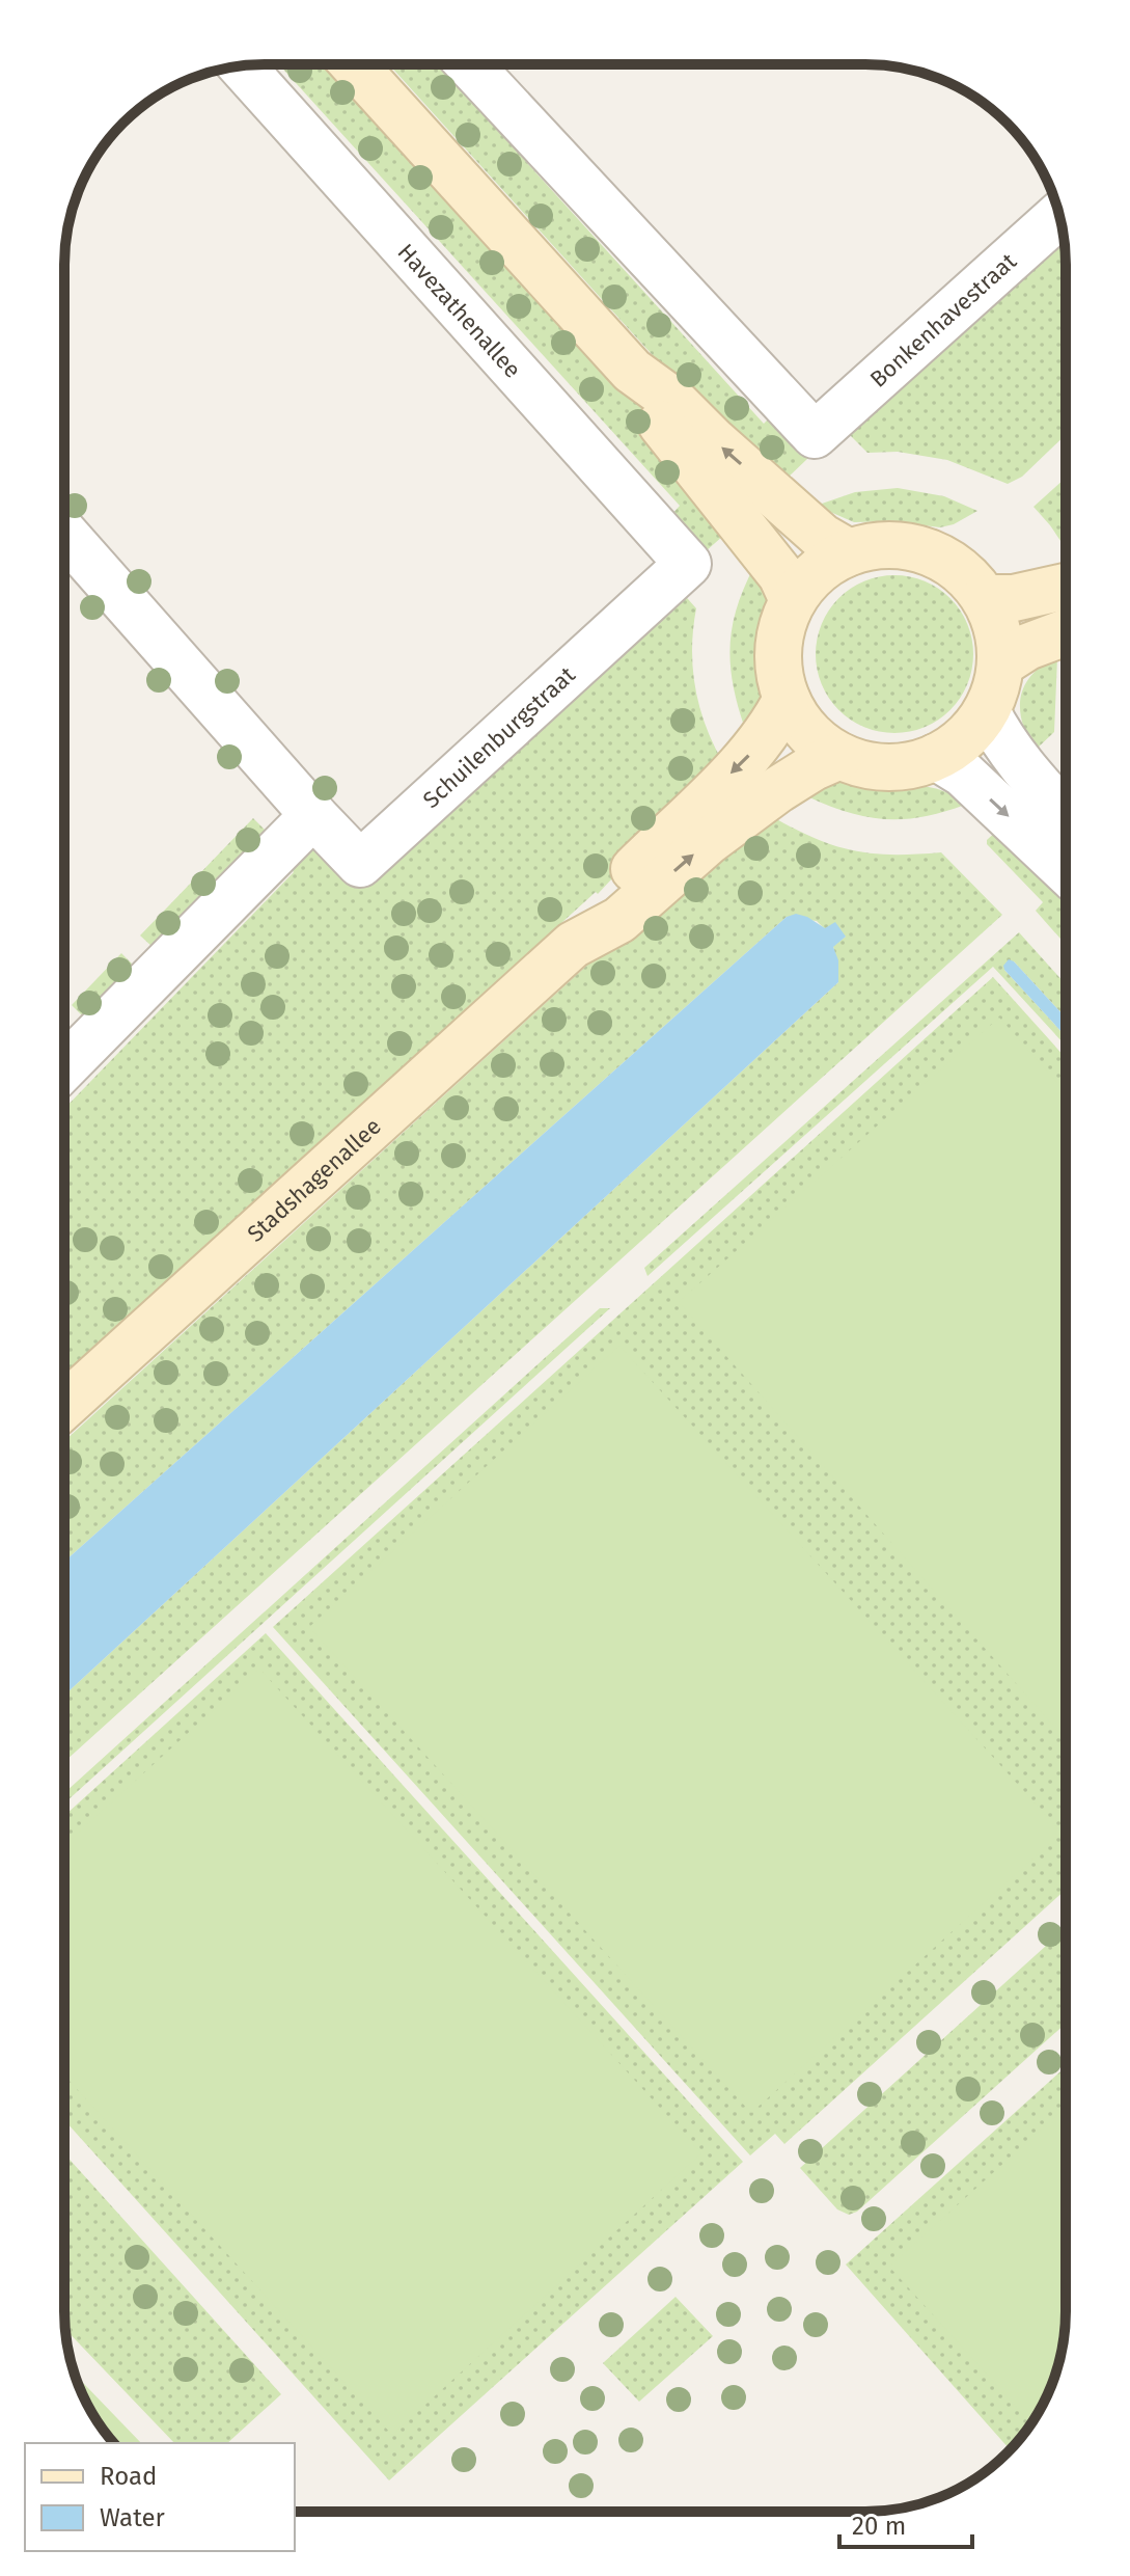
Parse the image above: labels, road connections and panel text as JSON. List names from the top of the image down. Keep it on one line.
{"streets":{"main road":["Stadshagenallee"],"street":["Havezathenallee","Bonkenhavestraat","Schuilenburgstraat"]},"crossings":[["Havezathenallee","Schuilenburgstraat"]],"legend":["Road","Water"],"scale_bar":"20 m"}
